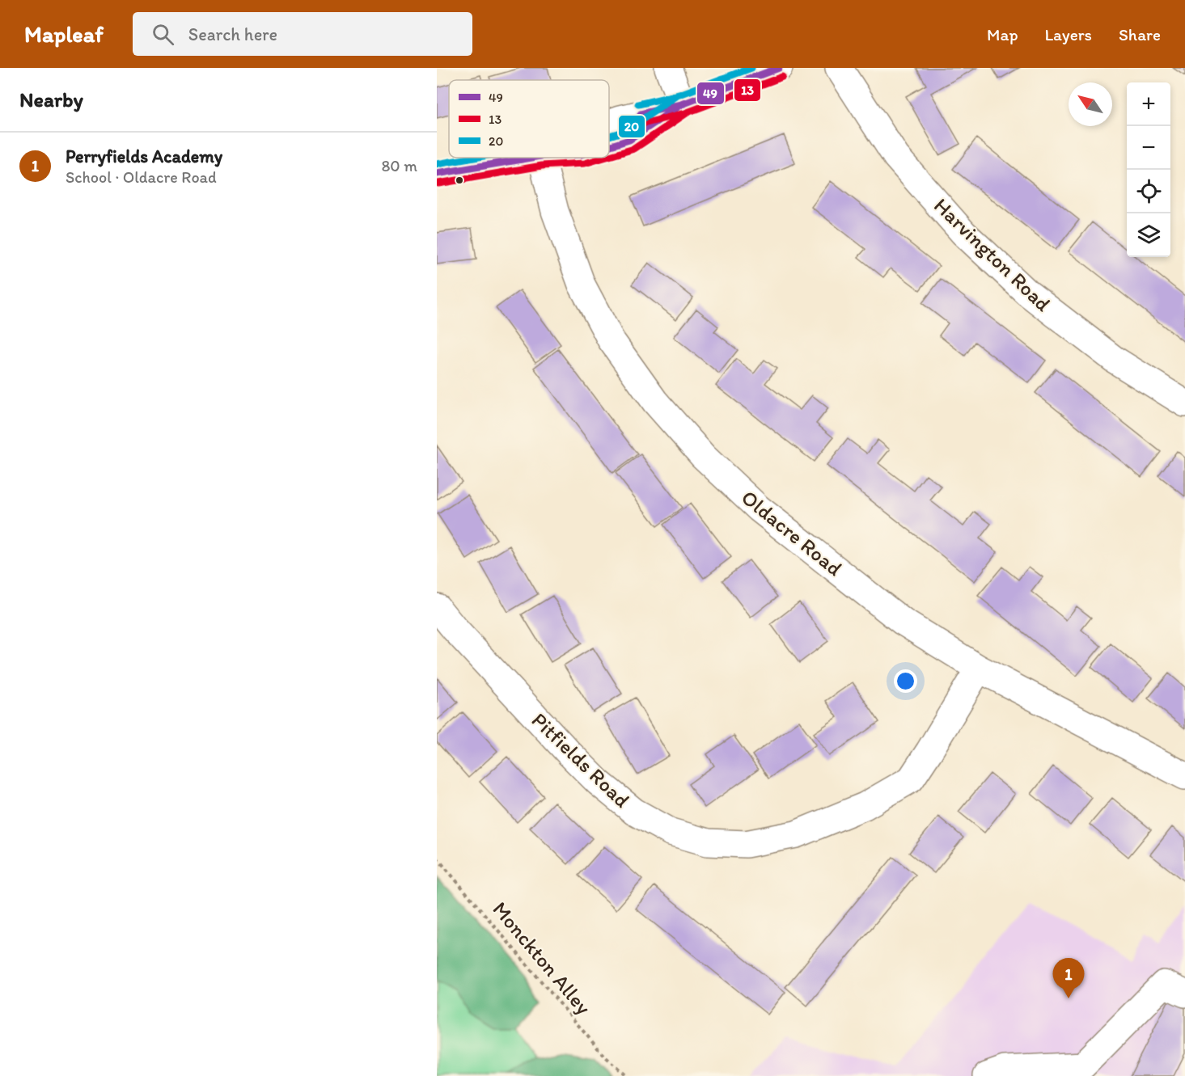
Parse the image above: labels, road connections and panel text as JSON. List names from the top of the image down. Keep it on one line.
{"streets":{"street":["Harvington Road","Oldacre Road","Pitfields Road"],"path":["Monckton Alley"]},"crossings":[["Oldacre Road","Pitfields Road"]],"lines":["transit line 49","transit line 20","transit line 13"],"legend":["49","13","20"],"north":"top left","page":{"header":"Mapleaf","search":"Search here","nav":["Map","Layers","Share"],"heading":"Nearby","map_buttons":["+","−"],"list":[{"mark":"1","name":"Perryfields Academy","note":"School · Oldacre Road","value":"80 m"}],"pins":"1"}}
